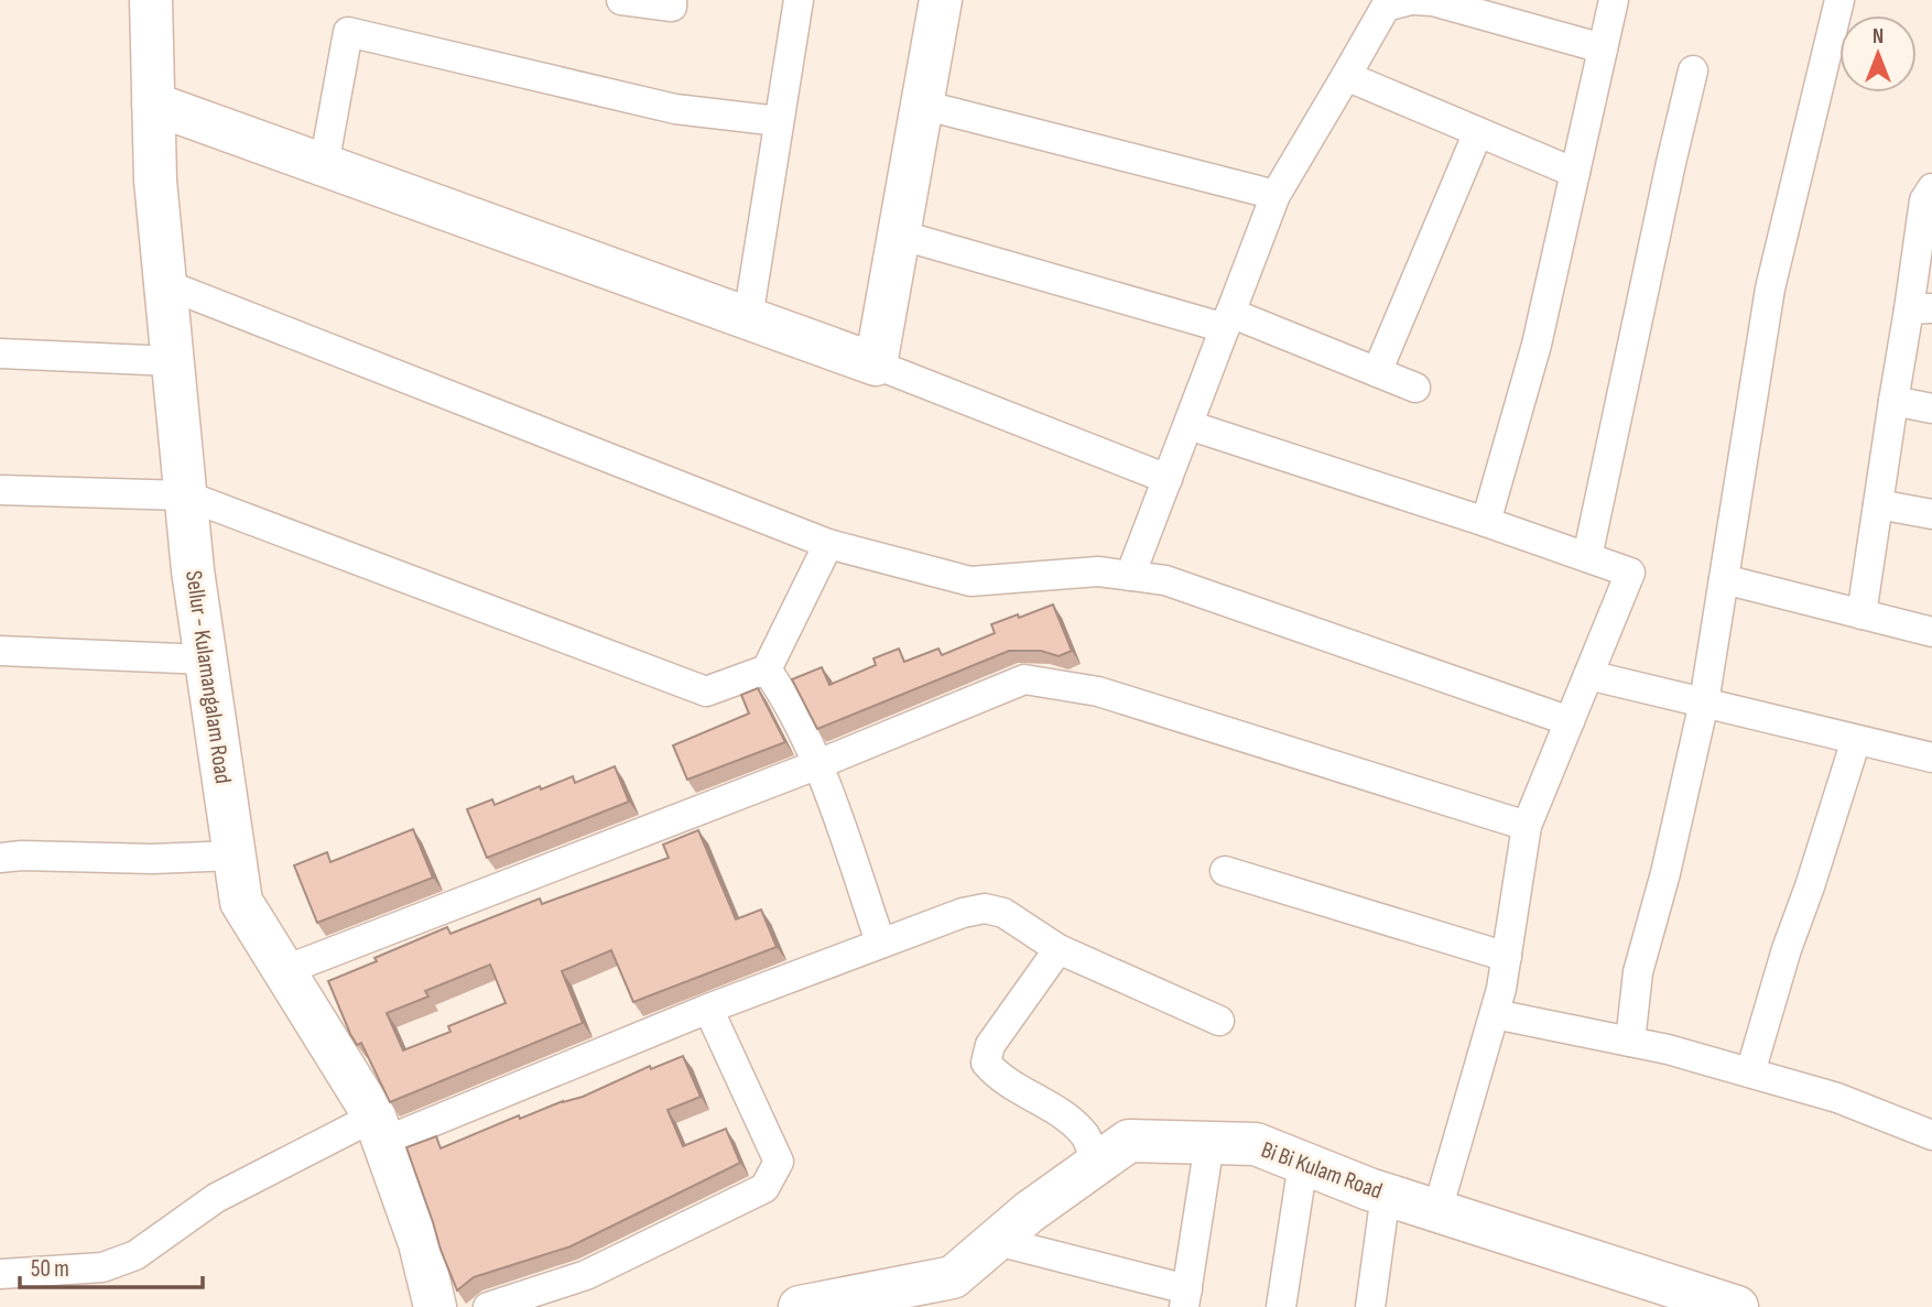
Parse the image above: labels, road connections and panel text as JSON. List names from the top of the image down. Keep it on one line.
{"streets":{"street":["Sellur - Kulamangalam Road","Bi Bi Kulam Road"]},"scale_bar":"50 m","north":"top"}
